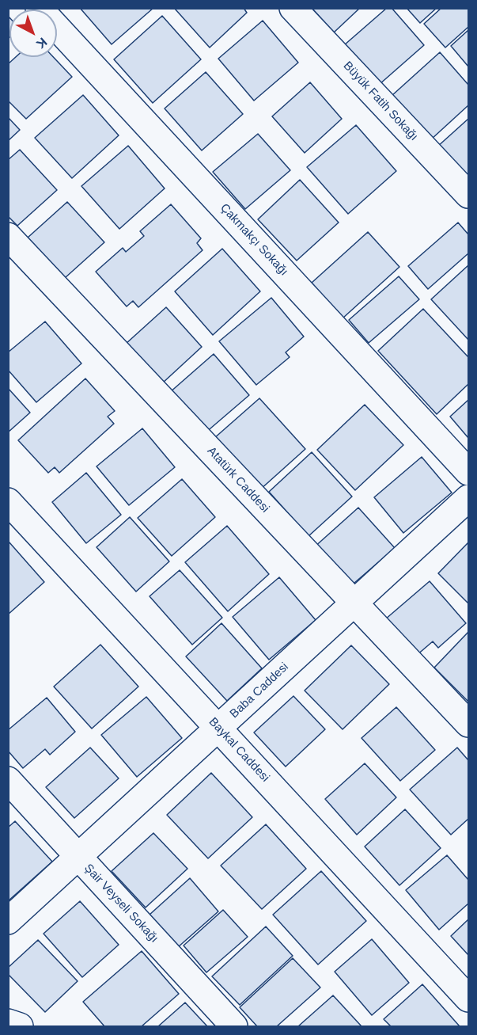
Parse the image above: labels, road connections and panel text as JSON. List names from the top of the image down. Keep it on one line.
{"streets":{"street":["Büyük Fatih Sokağı","Çakmakçı Sokağı","Atatürk Caddesi","Baba Caddesi","Baykal Caddesi","Şair Veyseli Sokağı"]},"crossings":[["Atatürk Caddesi","Baba Caddesi"],["Baba Caddesi","Baykal Caddesi"],["Baba Caddesi","Şair Veyseli Sokağı"]],"north":"bottom right"}
